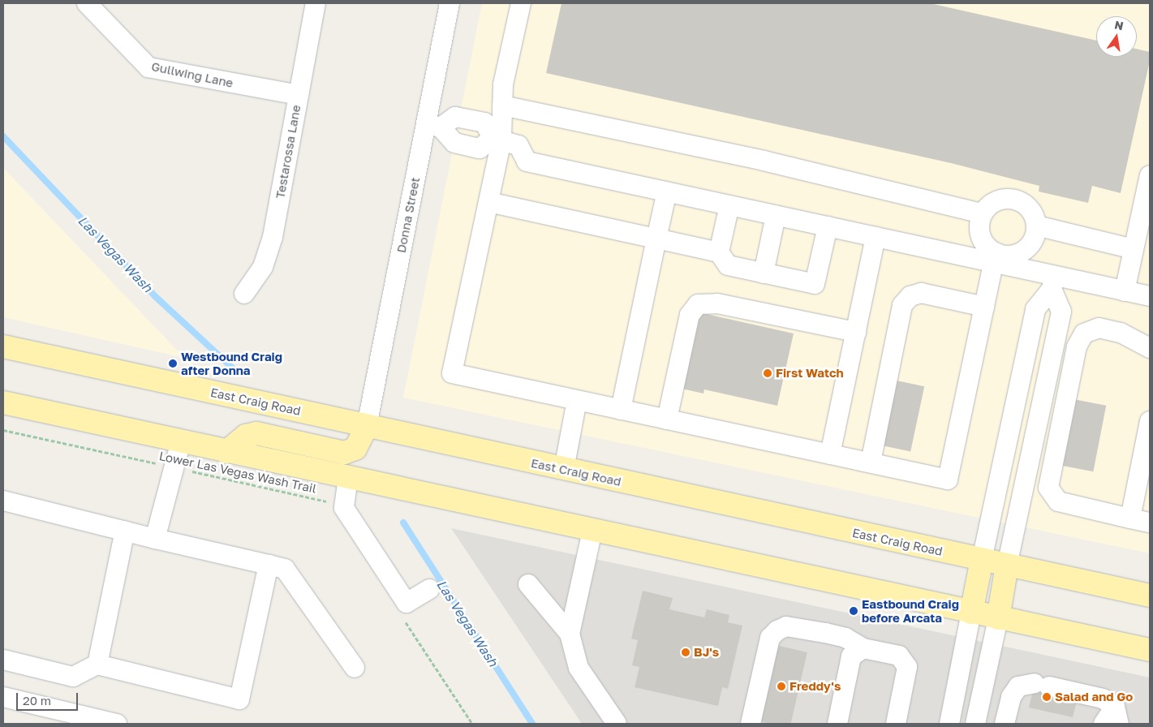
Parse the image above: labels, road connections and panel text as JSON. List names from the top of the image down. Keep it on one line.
{"streets":{"main road":["East Craig Road"],"street":["Gullwing Lane","Testarossa Lane","Donna Street"],"path":["Lower Las Vegas Wash Trail"]},"crossings":[["Gullwing Lane","Testarossa Lane"],["Donna Street","East Craig Road"]],"water":["Las Vegas Wash"],"places":["Westbound Craig after Donna","First Watch","Eastbound Craig before Arcata","BJ's","Freddy's","Salad and Go"],"scale_bar":"20 m","north":"top"}
